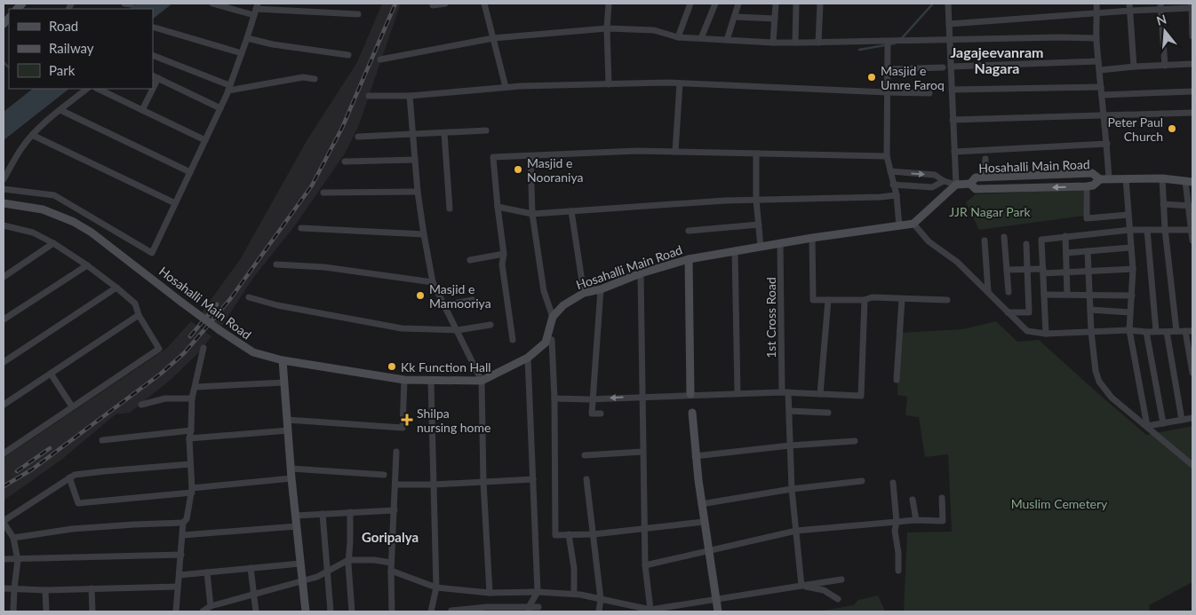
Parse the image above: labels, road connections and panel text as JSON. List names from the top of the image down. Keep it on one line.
{"streets":{"street":["Hosahalli Main Road","1st Cross Road"]},"crossings":[["Hosahalli Main Road","1st Cross Road"]],"districts":["Jagajeevanram Nagara","Goripalya"],"parks":["JJR Nagar Park","Muslim Cemetery"],"places":{"other":["Masjid e Umre Faroq","Peter Paul Church","Masjid e Nooraniya","Masjid e Mamooriya","Kk Function Hall"],"health":["Shilpa nursing home"]},"legend":["Road","Railway","Park"],"north":"top"}
